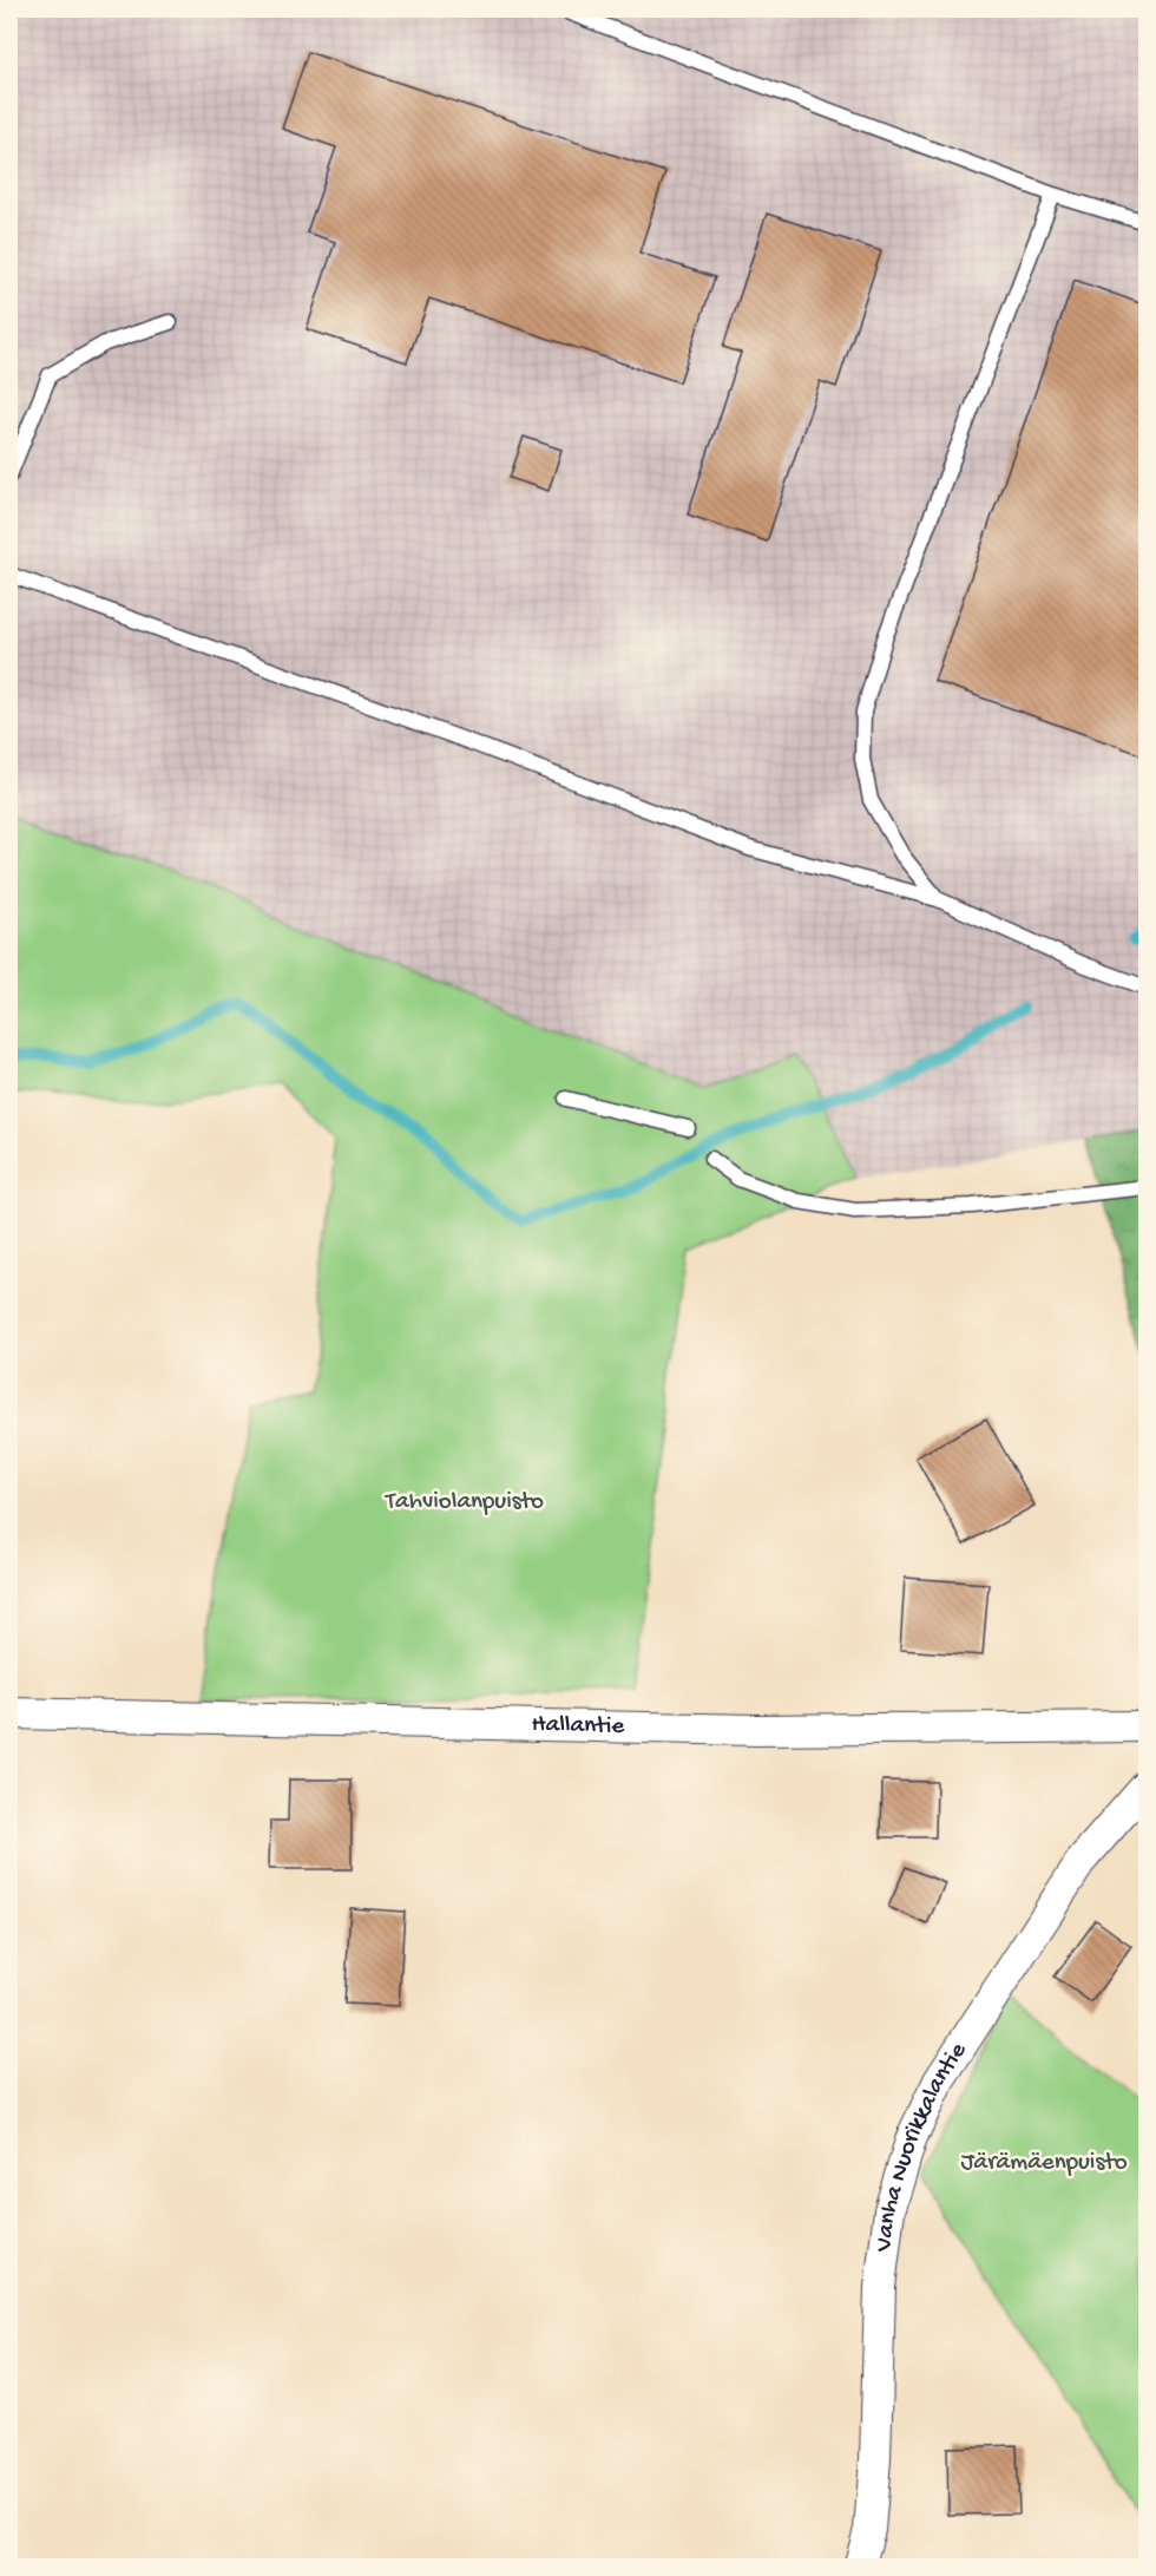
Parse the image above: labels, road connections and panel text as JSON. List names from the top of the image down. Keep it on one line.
{"streets":{"street":["Hallantie","Vanha Nuorikkalantie"]},"parks":["Tahviolanpuisto","Järämäenpuisto"]}
